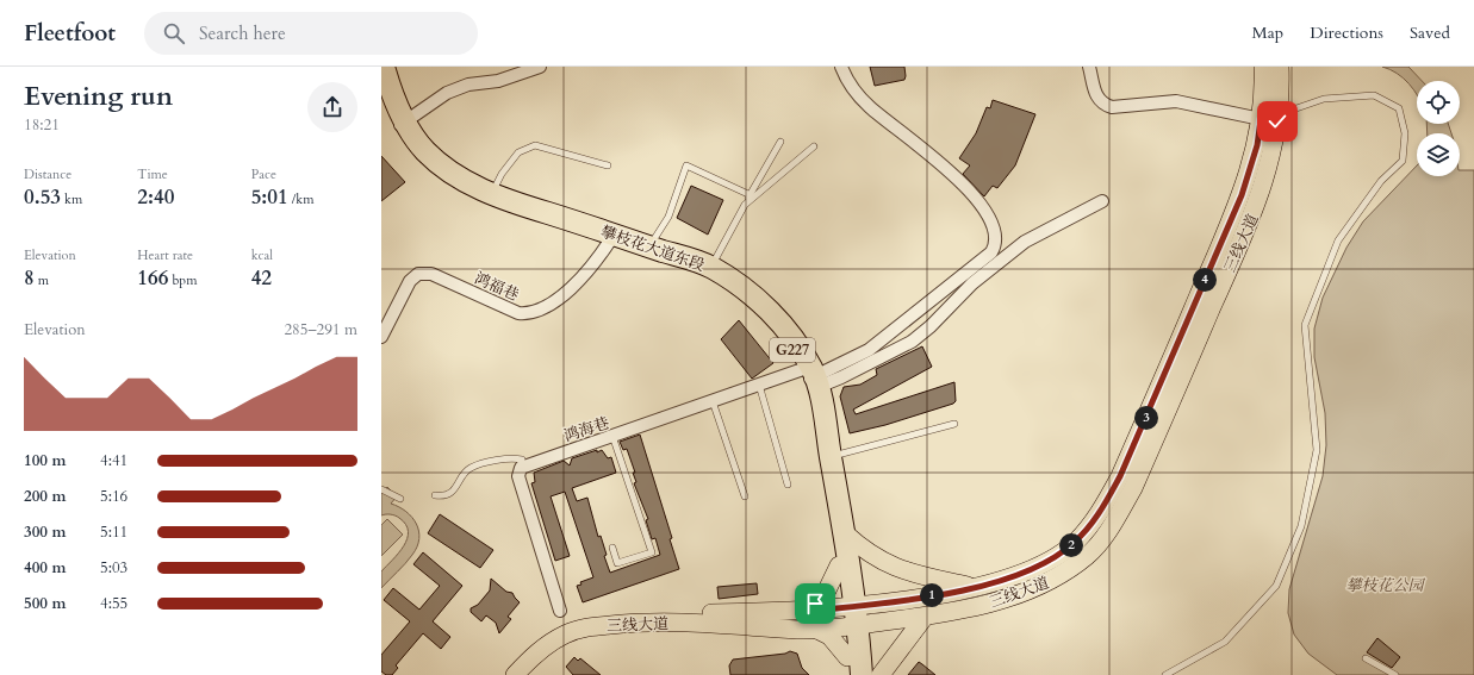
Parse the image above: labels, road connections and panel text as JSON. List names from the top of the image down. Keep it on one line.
{"streets":{"highway":["攀枝花大道东段","G227"],"main road":["三线大道"],"street":["鸿福巷","鸿海巷"]},"crossings":[["三线大道","攀枝花大道东段"],["攀枝花大道东段","鸿福巷"],["攀枝花大道东段","鸿海巷"]],"parks":["攀枝花公园"],"page":{"header":"Fleetfoot","search":"Search here","nav":["Map","Directions","Saved"],"heading":["Evening run","18:21"],"stats":[["Distance","0.53 km"],["Time","2:40"],["Pace","5:01 /km"],["Elevation","8 m"],["Heart rate","166 bpm"],["kcal","42"]],"pins":["4","3","2","1"],"chart":["Elevation","285–291 m"],"list":[{"name":"100 m","note":"4:41"},{"name":"200 m","note":"5:16"},{"name":"300 m","note":"5:11"},{"name":"400 m","note":"5:03"},{"name":"500 m","note":"4:55"}]}}
